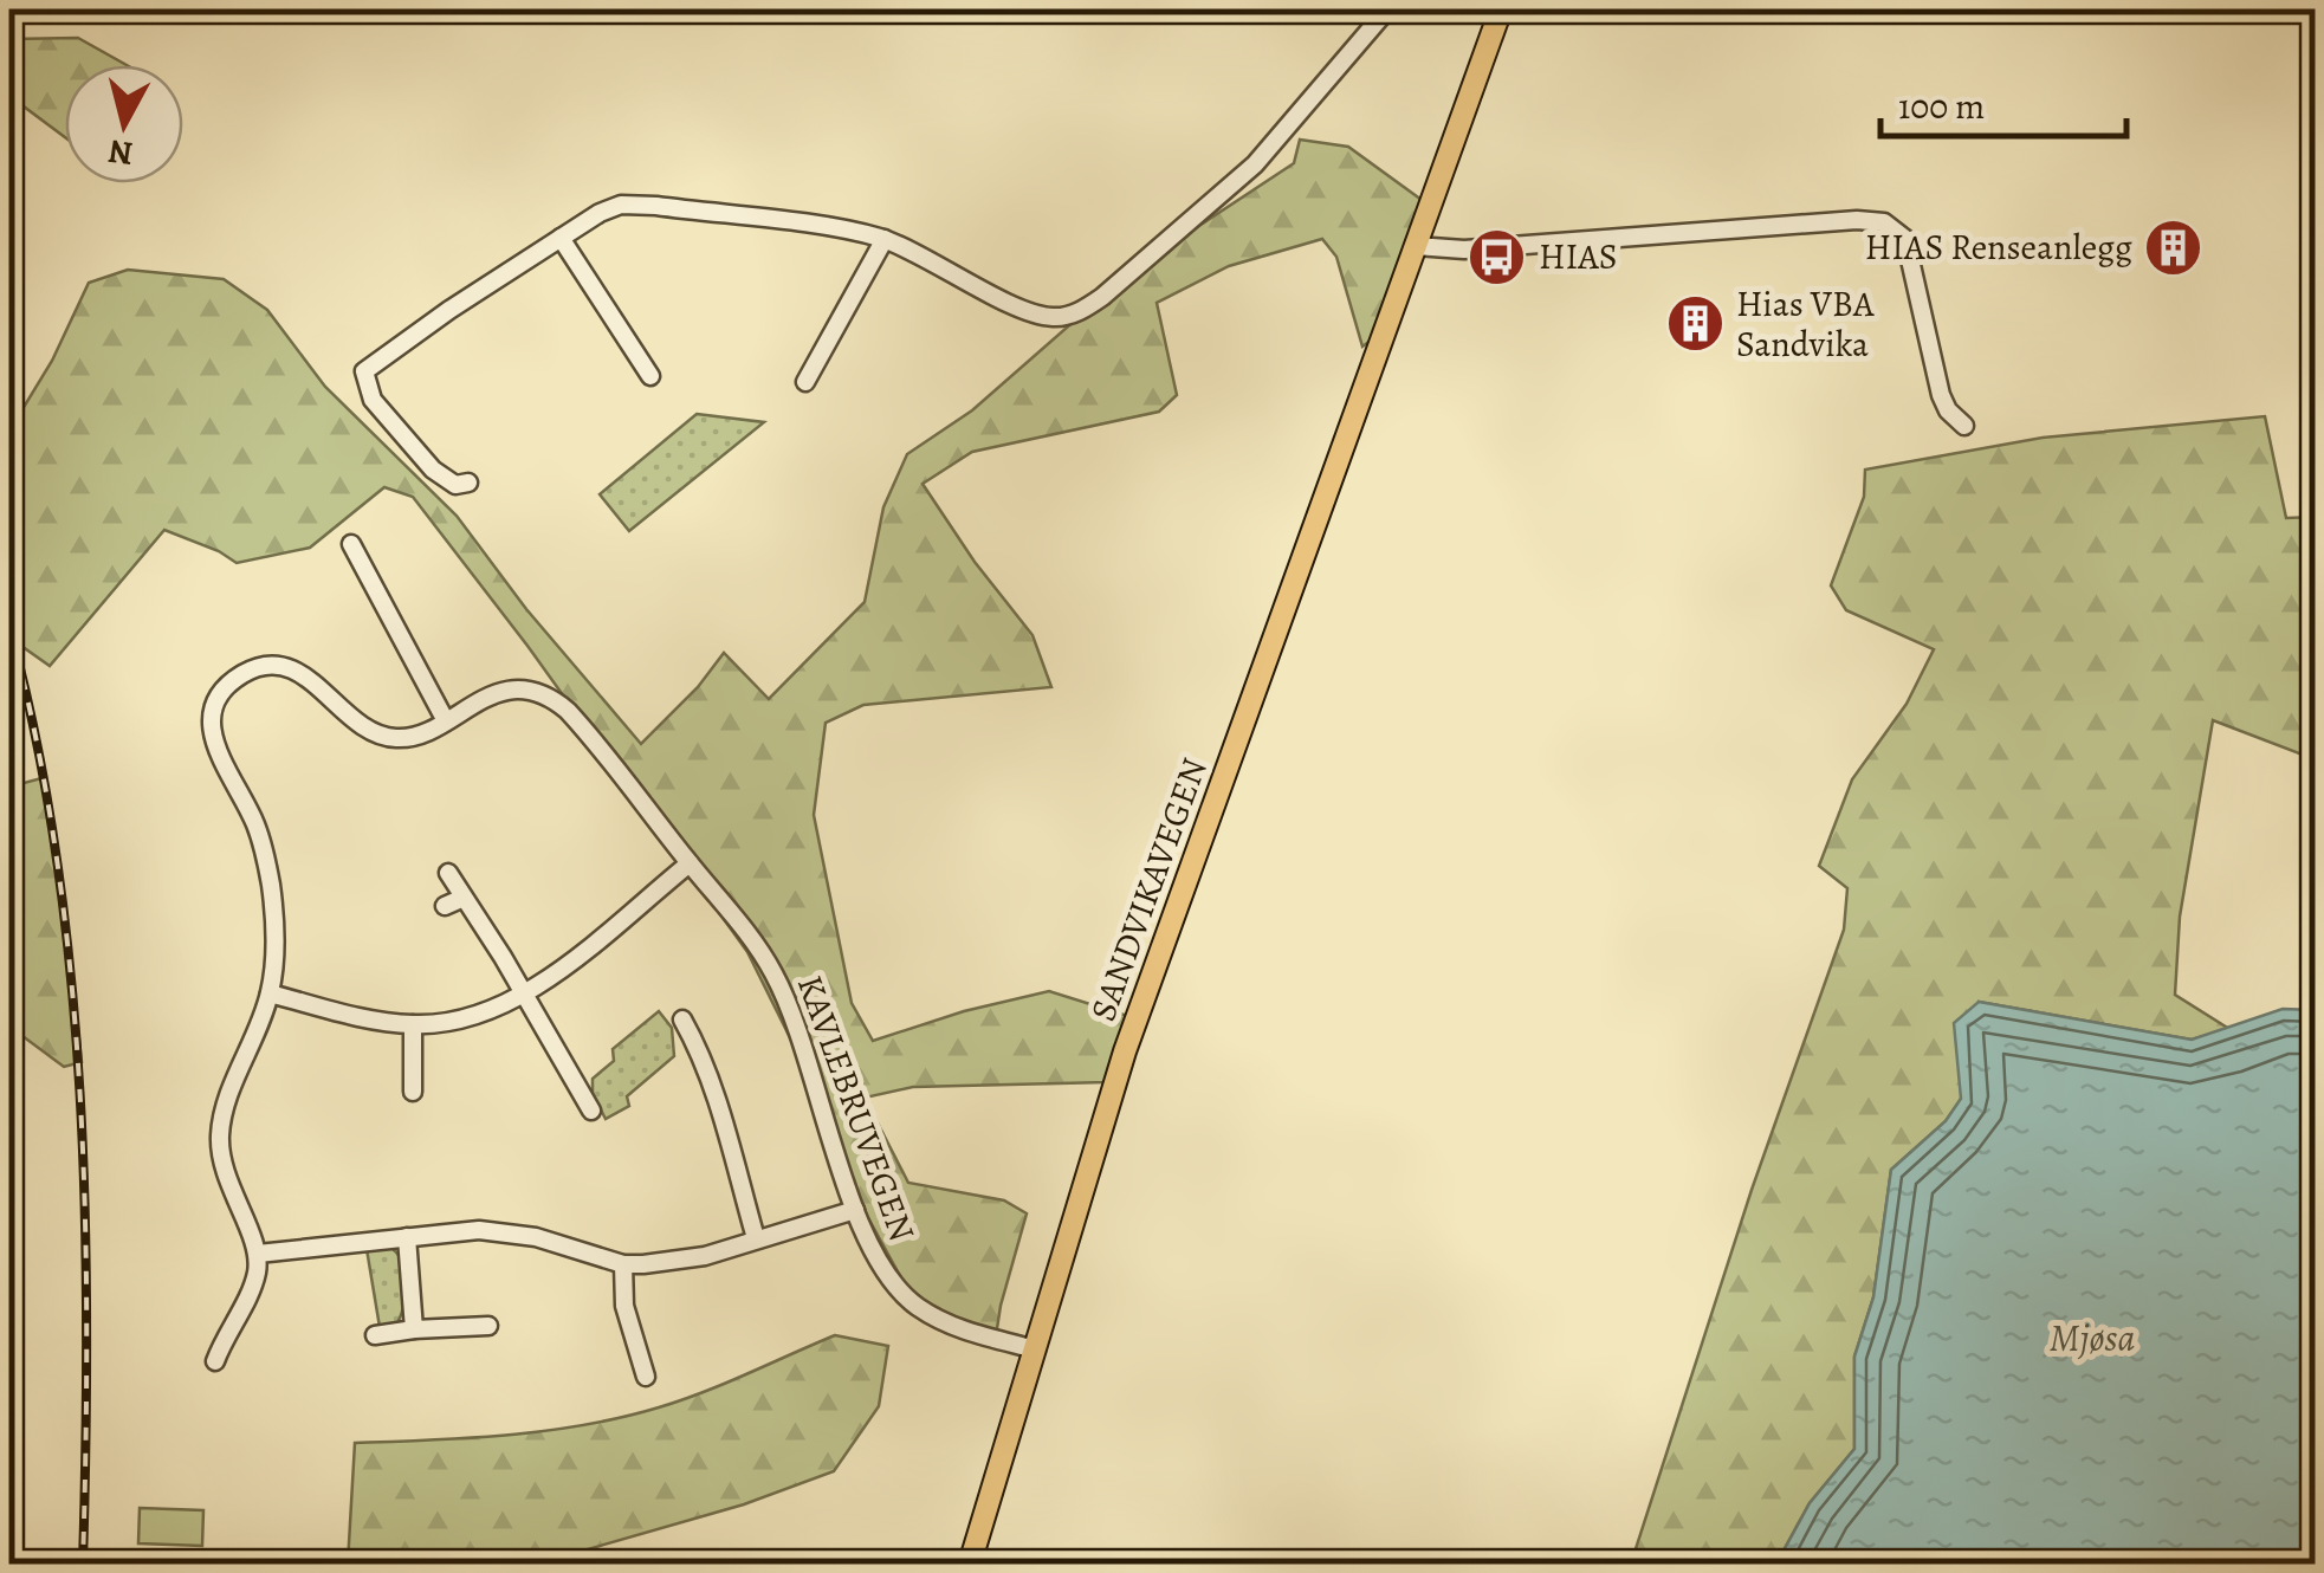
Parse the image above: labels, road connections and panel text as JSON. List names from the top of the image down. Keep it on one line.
{"streets":{"main road":["SANDVIKAVEGEN"],"street":["KAVLEBRUVEGEN"]},"crossings":[["SANDVIKAVEGEN","KAVLEBRUVEGEN"]],"water":["Mjøsa"],"places":{"building":["HIAS Renseanlegg","Hias VBA Sandvika"],"bus stop":["HIAS"]},"scale_bar":"100 m","north":"bottom"}
